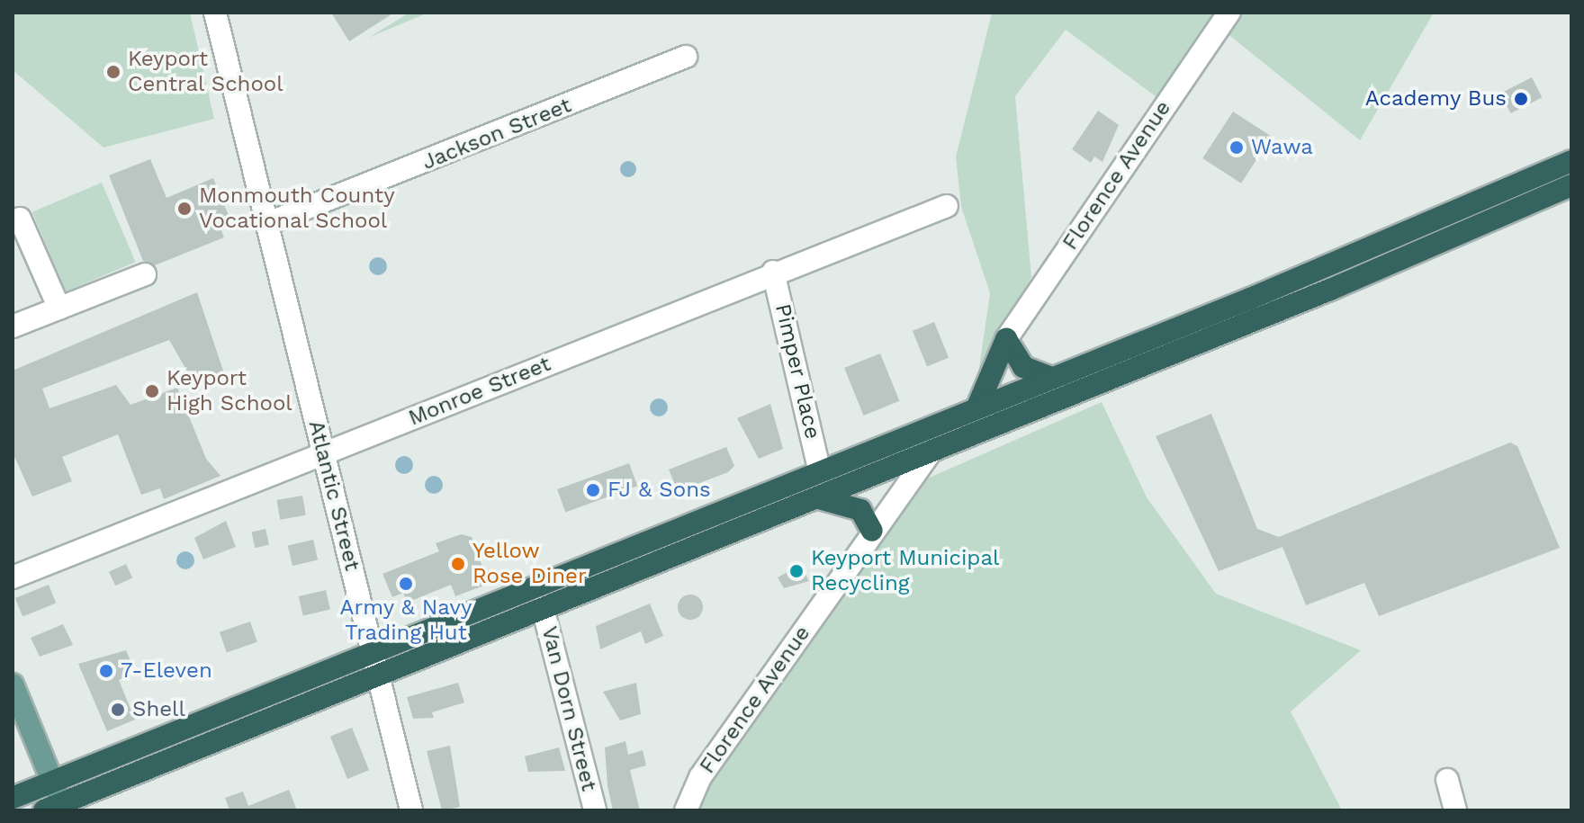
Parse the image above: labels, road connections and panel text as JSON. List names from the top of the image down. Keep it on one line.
{"streets":{"street":["Jackson Street","Florence Avenue","Pimper Place","Monroe Street","Atlantic Street","Van Dorn Street"]},"crossings":[["Jackson Street","Atlantic Street"],["Pimper Place","Monroe Street"],["Monroe Street","Atlantic Street"]],"places":["Keyport Central School","Academy Bus","Wawa","Monmouth County Vocational School","Keyport High School","FJ & Sons","Yellow Rose Diner","Keyport Municipal Recycling","Army & Navy Trading Hut","7-Eleven","Shell"]}
